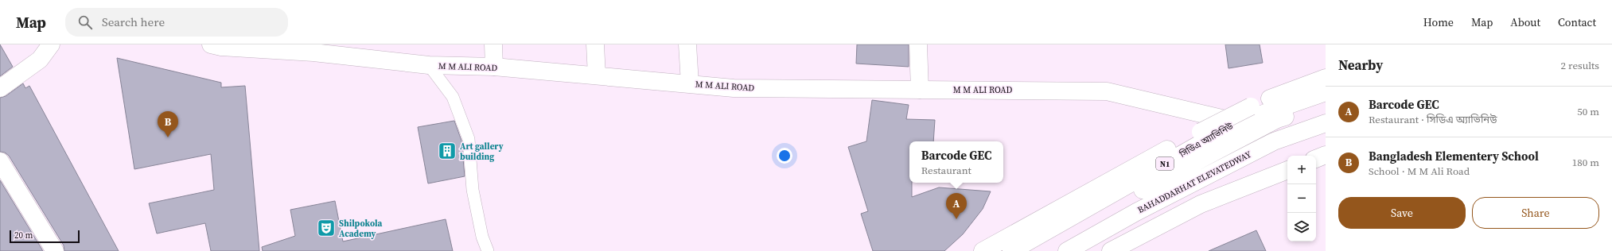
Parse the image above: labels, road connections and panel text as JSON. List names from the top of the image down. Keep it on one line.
{"streets":{"main road":["M M ALI ROAD","সিডিএ অ্যাভিনিউ","N1","BAHADDARHAT ELEVATEDWAY"]},"crossings":[["M M ALI ROAD","সিডিএ অ্যাভিনিউ"]],"places":{"building":["Art gallery building"],"theatre":["Shilpokola Academy"]},"scale_bar":"20 m","page":{"header":"Map","search":"Search here","nav":["Home","Map","About","Contact"],"heading":["Nearby","2 results"],"list":[{"mark":"A","name":"Barcode GEC","note":"Restaurant · সিডিএ অ্যাভিনিউ","value":"50 m"},{"mark":"B","name":"Bangladesh Elementery School","note":"School · M M Ali Road","value":"180 m"}],"pins":["B","A"],"popup":["Barcode GEC","Restaurant"],"map_buttons":["+","−"],"buttons":["Save","Share"],"scale":"20 m"}}
